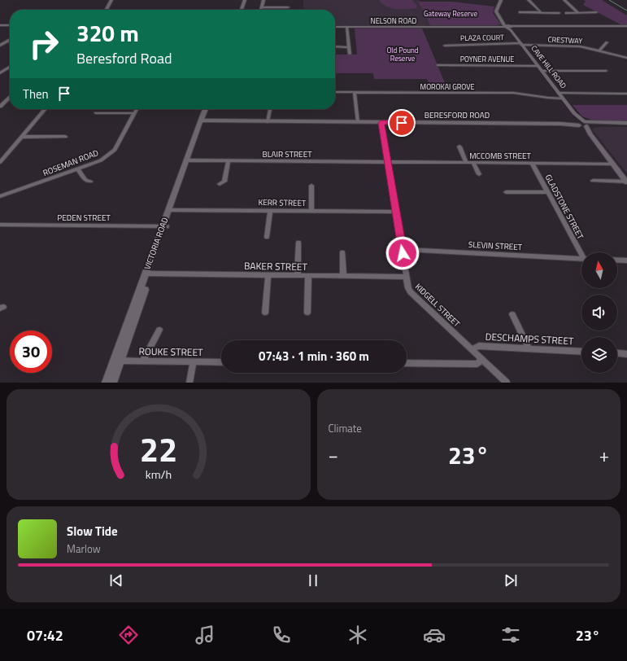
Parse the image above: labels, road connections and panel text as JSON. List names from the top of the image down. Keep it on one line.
{"streets":{"main road":["CAVE HILL ROAD","BERESFORD ROAD","VICTORIA ROAD"],"street":["NELSON ROAD","PLAZA COURT","CRESTWAY","POYNER AVENUE","MOROKAI GROVE","BLAIR STREET","MCCOMB STREET","ROSEMAN ROAD","KERR STREET","GLADSTONE STREET","PEDEN STREET","SLEVIN STREET","BAKER STREET","KIDGELL STREET","DESCHAMPS STREET","ROUKE STREET"]},"crossings":[["NELSON ROAD","CAVE HILL ROAD"],["PLAZA COURT","CRESTWAY"],["PLAZA COURT","CAVE HILL ROAD"],["CRESTWAY","CAVE HILL ROAD"],["POYNER AVENUE","CAVE HILL ROAD"],["CAVE HILL ROAD","MOROKAI GROVE"],["CAVE HILL ROAD","BERESFORD ROAD"],["CAVE HILL ROAD","MCCOMB STREET"],["BERESFORD ROAD","VICTORIA ROAD"],["BERESFORD ROAD","KIDGELL STREET"],["BLAIR STREET","MCCOMB STREET"],["BLAIR STREET","VICTORIA ROAD"],["BLAIR STREET","KIDGELL STREET"],["MCCOMB STREET","GLADSTONE STREET"],["MCCOMB STREET","KIDGELL STREET"],["KERR STREET","VICTORIA ROAD"],["KERR STREET","KIDGELL STREET"],["PEDEN STREET","VICTORIA ROAD"],["VICTORIA ROAD","BAKER STREET"],["VICTORIA ROAD","ROUKE STREET"],["SLEVIN STREET","KIDGELL STREET"],["BAKER STREET","KIDGELL STREET"],["KIDGELL STREET","DESCHAMPS STREET"]],"parks":["Gateway Reserve","Old Pound Reserve"],"north":"top","page":{"turn":["320 m","Beresford Road"],"then":"Then","limit":"30","trip":"07:43 · 1 min · 360 m","tile":"Climate","heat":["−","23°","+"],"song":["Slow Tide","Marlow"],"tabs":["07:42","23°"],"gauge":["22","km/h"]}}
